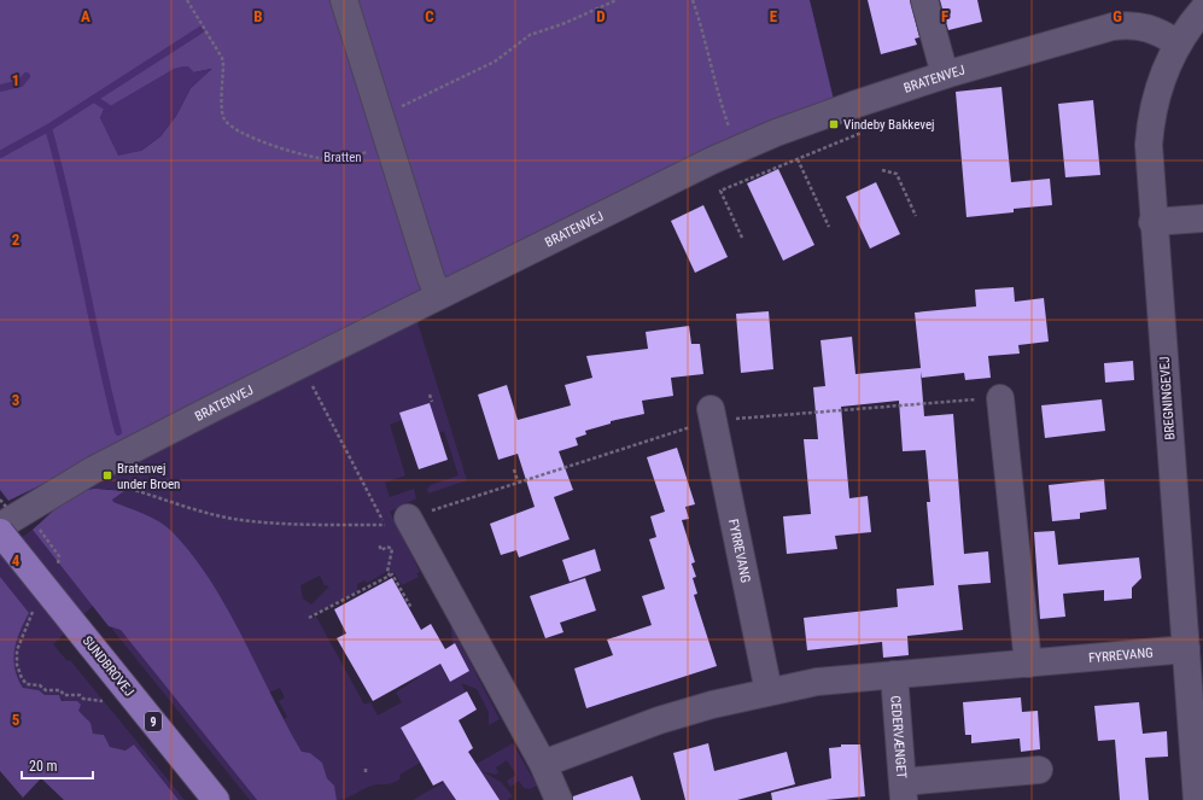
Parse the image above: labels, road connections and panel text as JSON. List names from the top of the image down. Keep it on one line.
{"streets":{"main road":["SUNDBROVEJ","9"],"street":["BRATENVEJ","BREGNINGEVEJ","FYRREVANG","CEDERVÆNGET"]},"crossings":[["BRATENVEJ","BREGNINGEVEJ"],["BREGNINGEVEJ","FYRREVANG"],["FYRREVANG","CEDERVÆNGET"]],"parks":["Bratten"],"places":{"transit":["Vindeby Bakkevej","Bratenvej under Broen"]},"scale_bar":"20 m","grid":{"columns":["A","B","C","D","E","F","G"],"rows":["1","2","3","4","5"]}}
